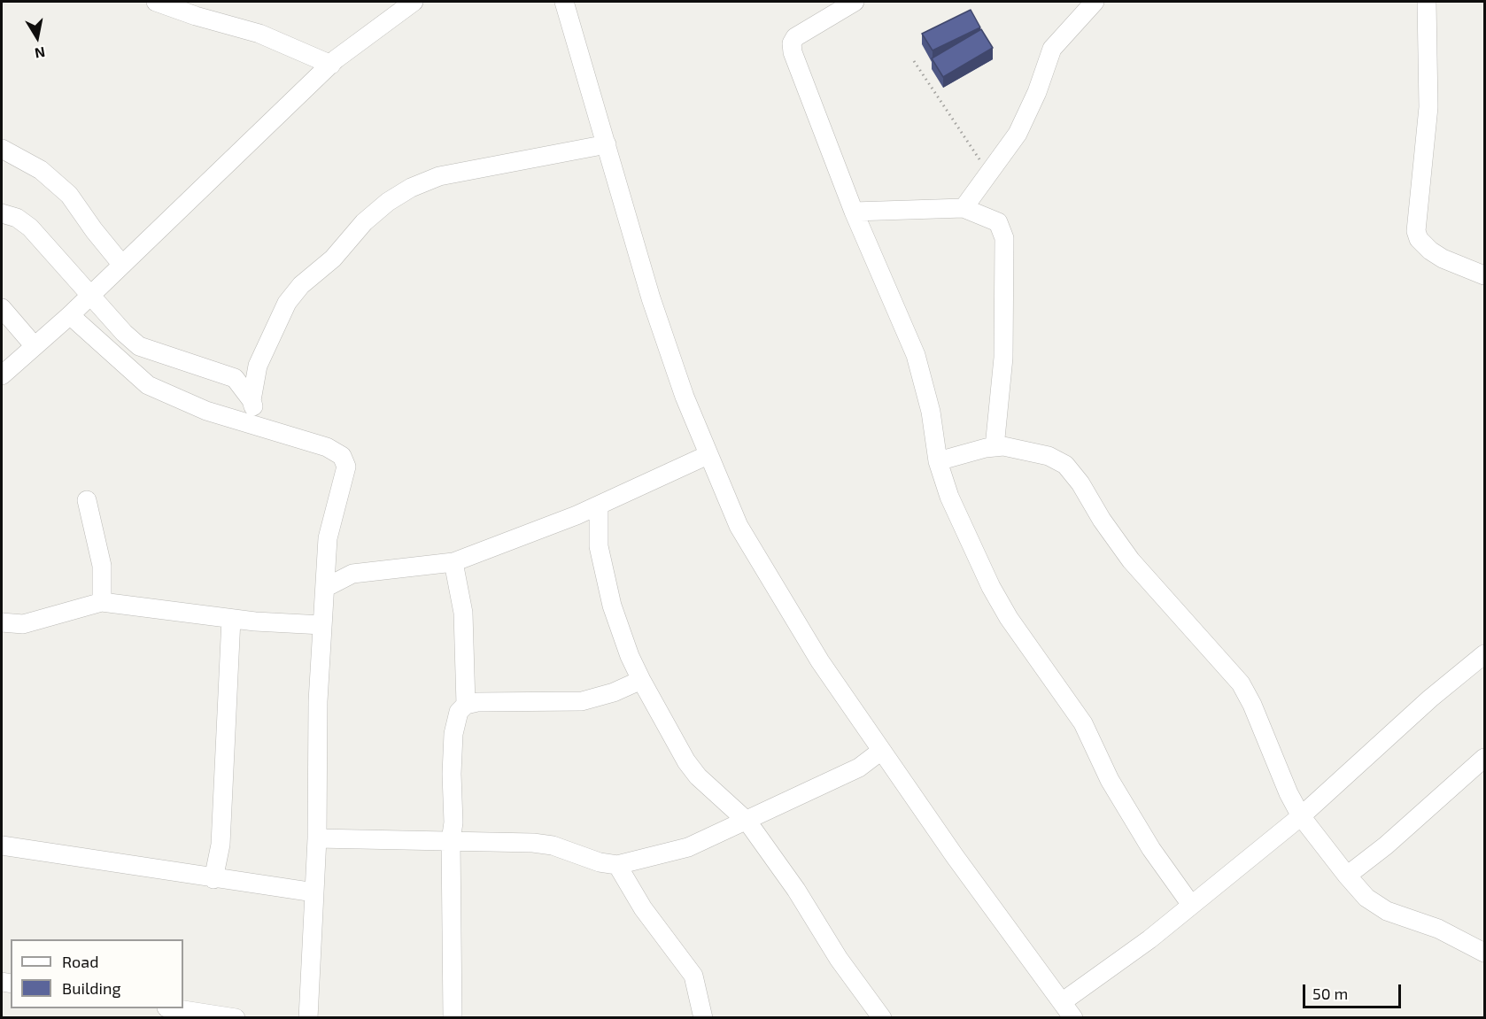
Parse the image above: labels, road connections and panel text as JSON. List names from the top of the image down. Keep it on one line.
{"legend":["Road","Building"],"scale_bar":"50 m","north":"bottom"}
